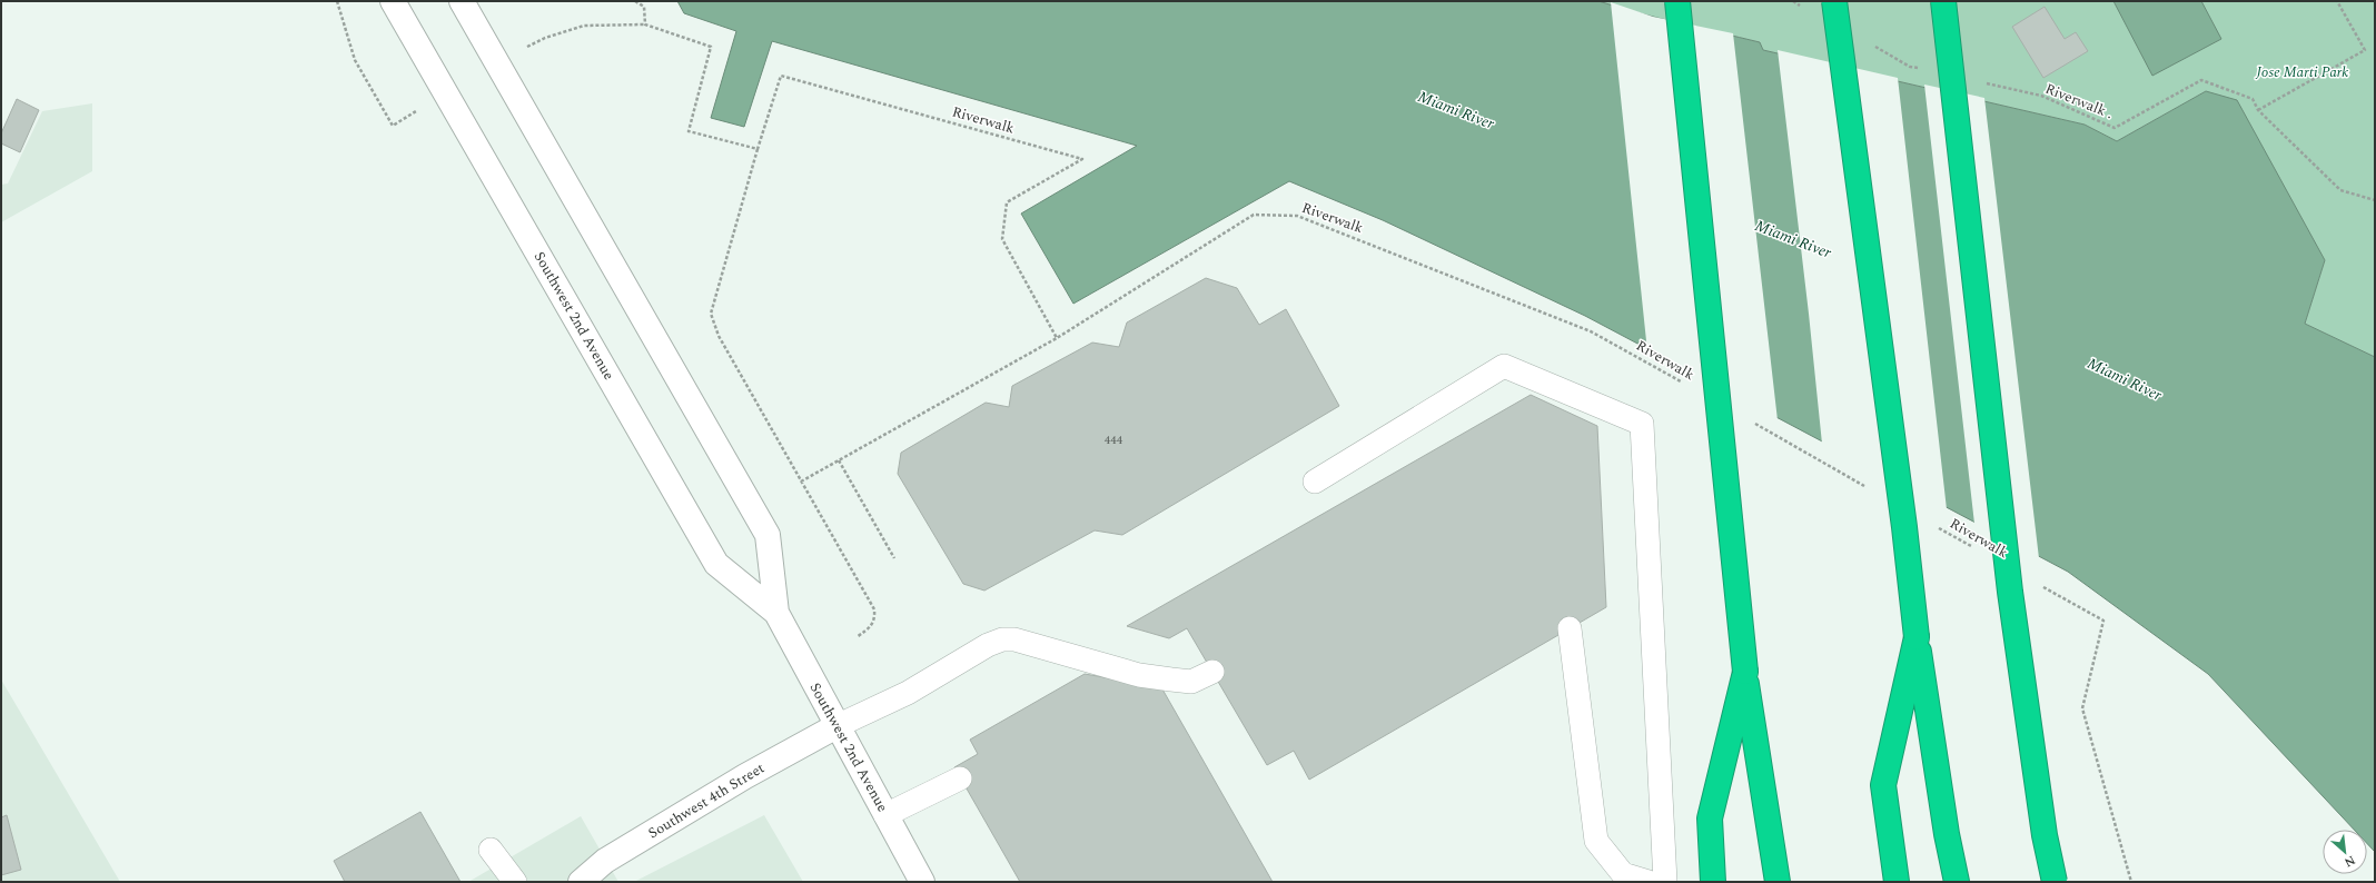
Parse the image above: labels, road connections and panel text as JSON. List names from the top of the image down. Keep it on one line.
{"streets":{"street":["Southwest 2nd Avenue","Southwest 4th Street"],"path":["Riverwalk .","Riverwalk"]},"crossings":[["Southwest 2nd Avenue","Southwest 4th Street"]],"water":["Miami River"],"parks":["Jose Marti Park"],"house_numbers":["444"],"north":"bottom right"}
